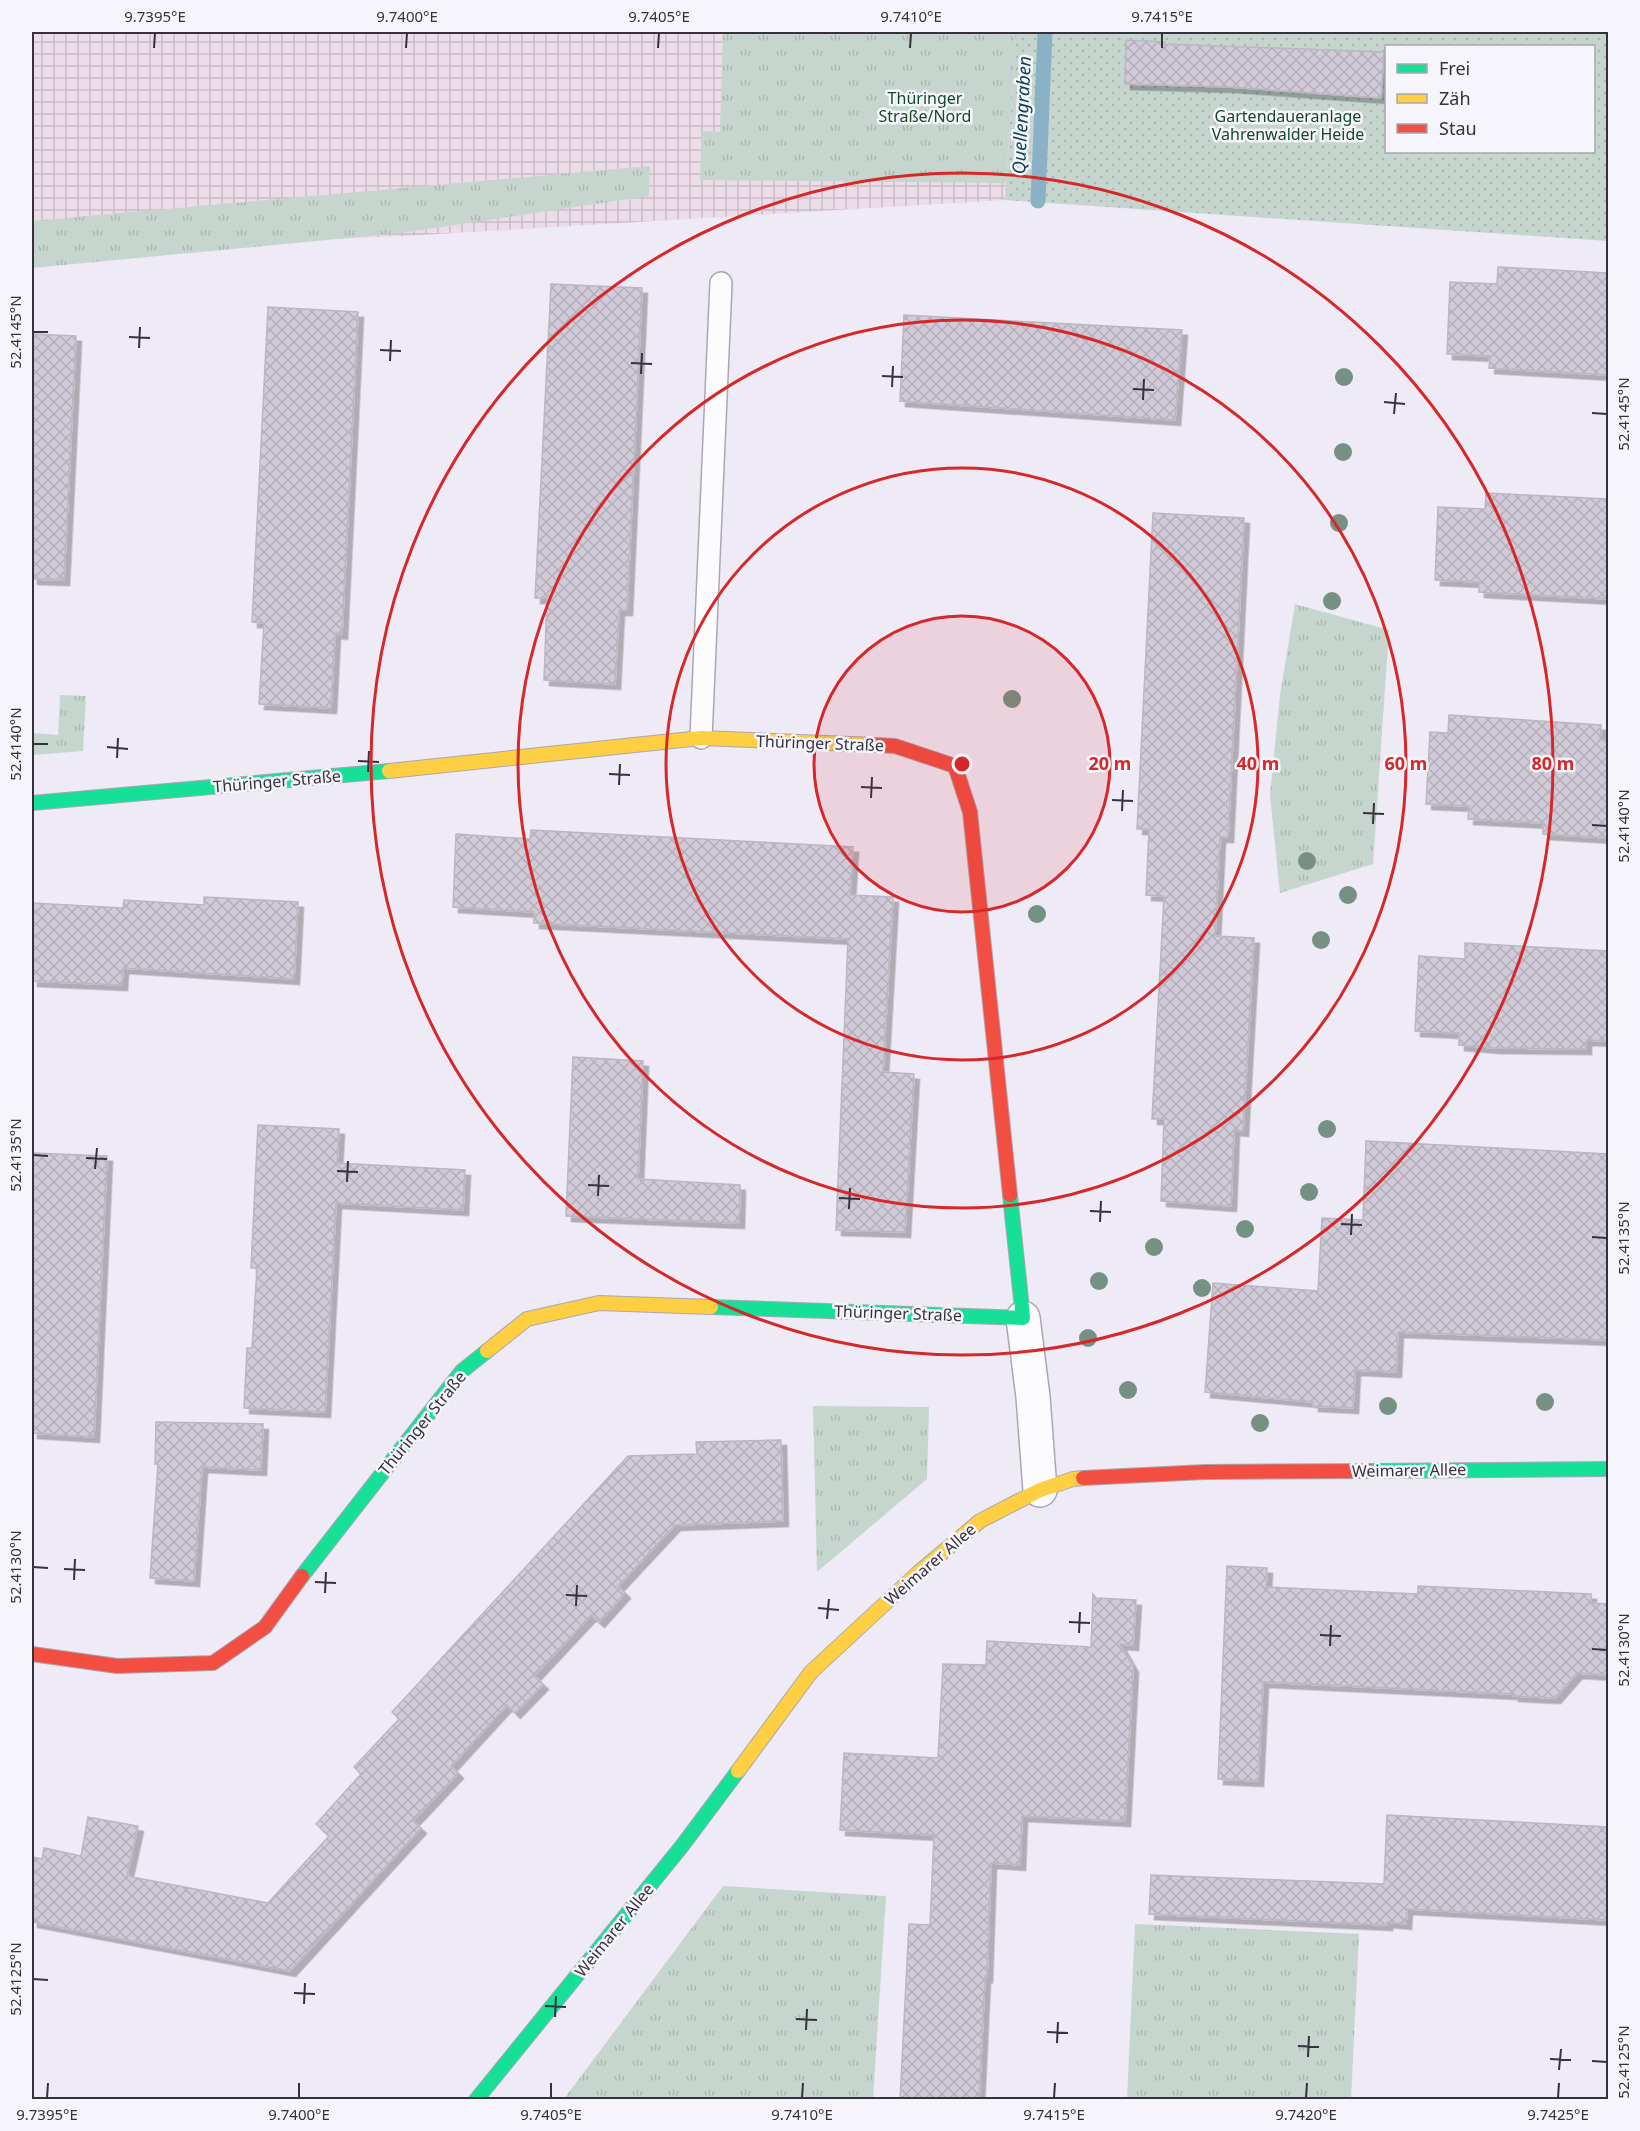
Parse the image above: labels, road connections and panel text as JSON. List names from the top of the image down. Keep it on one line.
{"streets":{"street":["Thüringer Straße","Weimarer Allee"]},"crossings":[["Thüringer Straße","Weimarer Allee"]],"water":["Quellengraben"],"parks":["Thüringer Straße/Nord","Gartendaueranlage Vahrenwalder Heide"],"legend":["Frei","Zäh","Stau"],"coordinates":["9.7395°E","9.7400°E","9.7405°E","9.7410°E","9.7415°E","52.4145°N","52.4140°N","52.4135°N","52.4130°N","52.4125°N","9.7420°E","9.7425°E"],"rings":["20 m","40 m","60 m","80 m"]}
